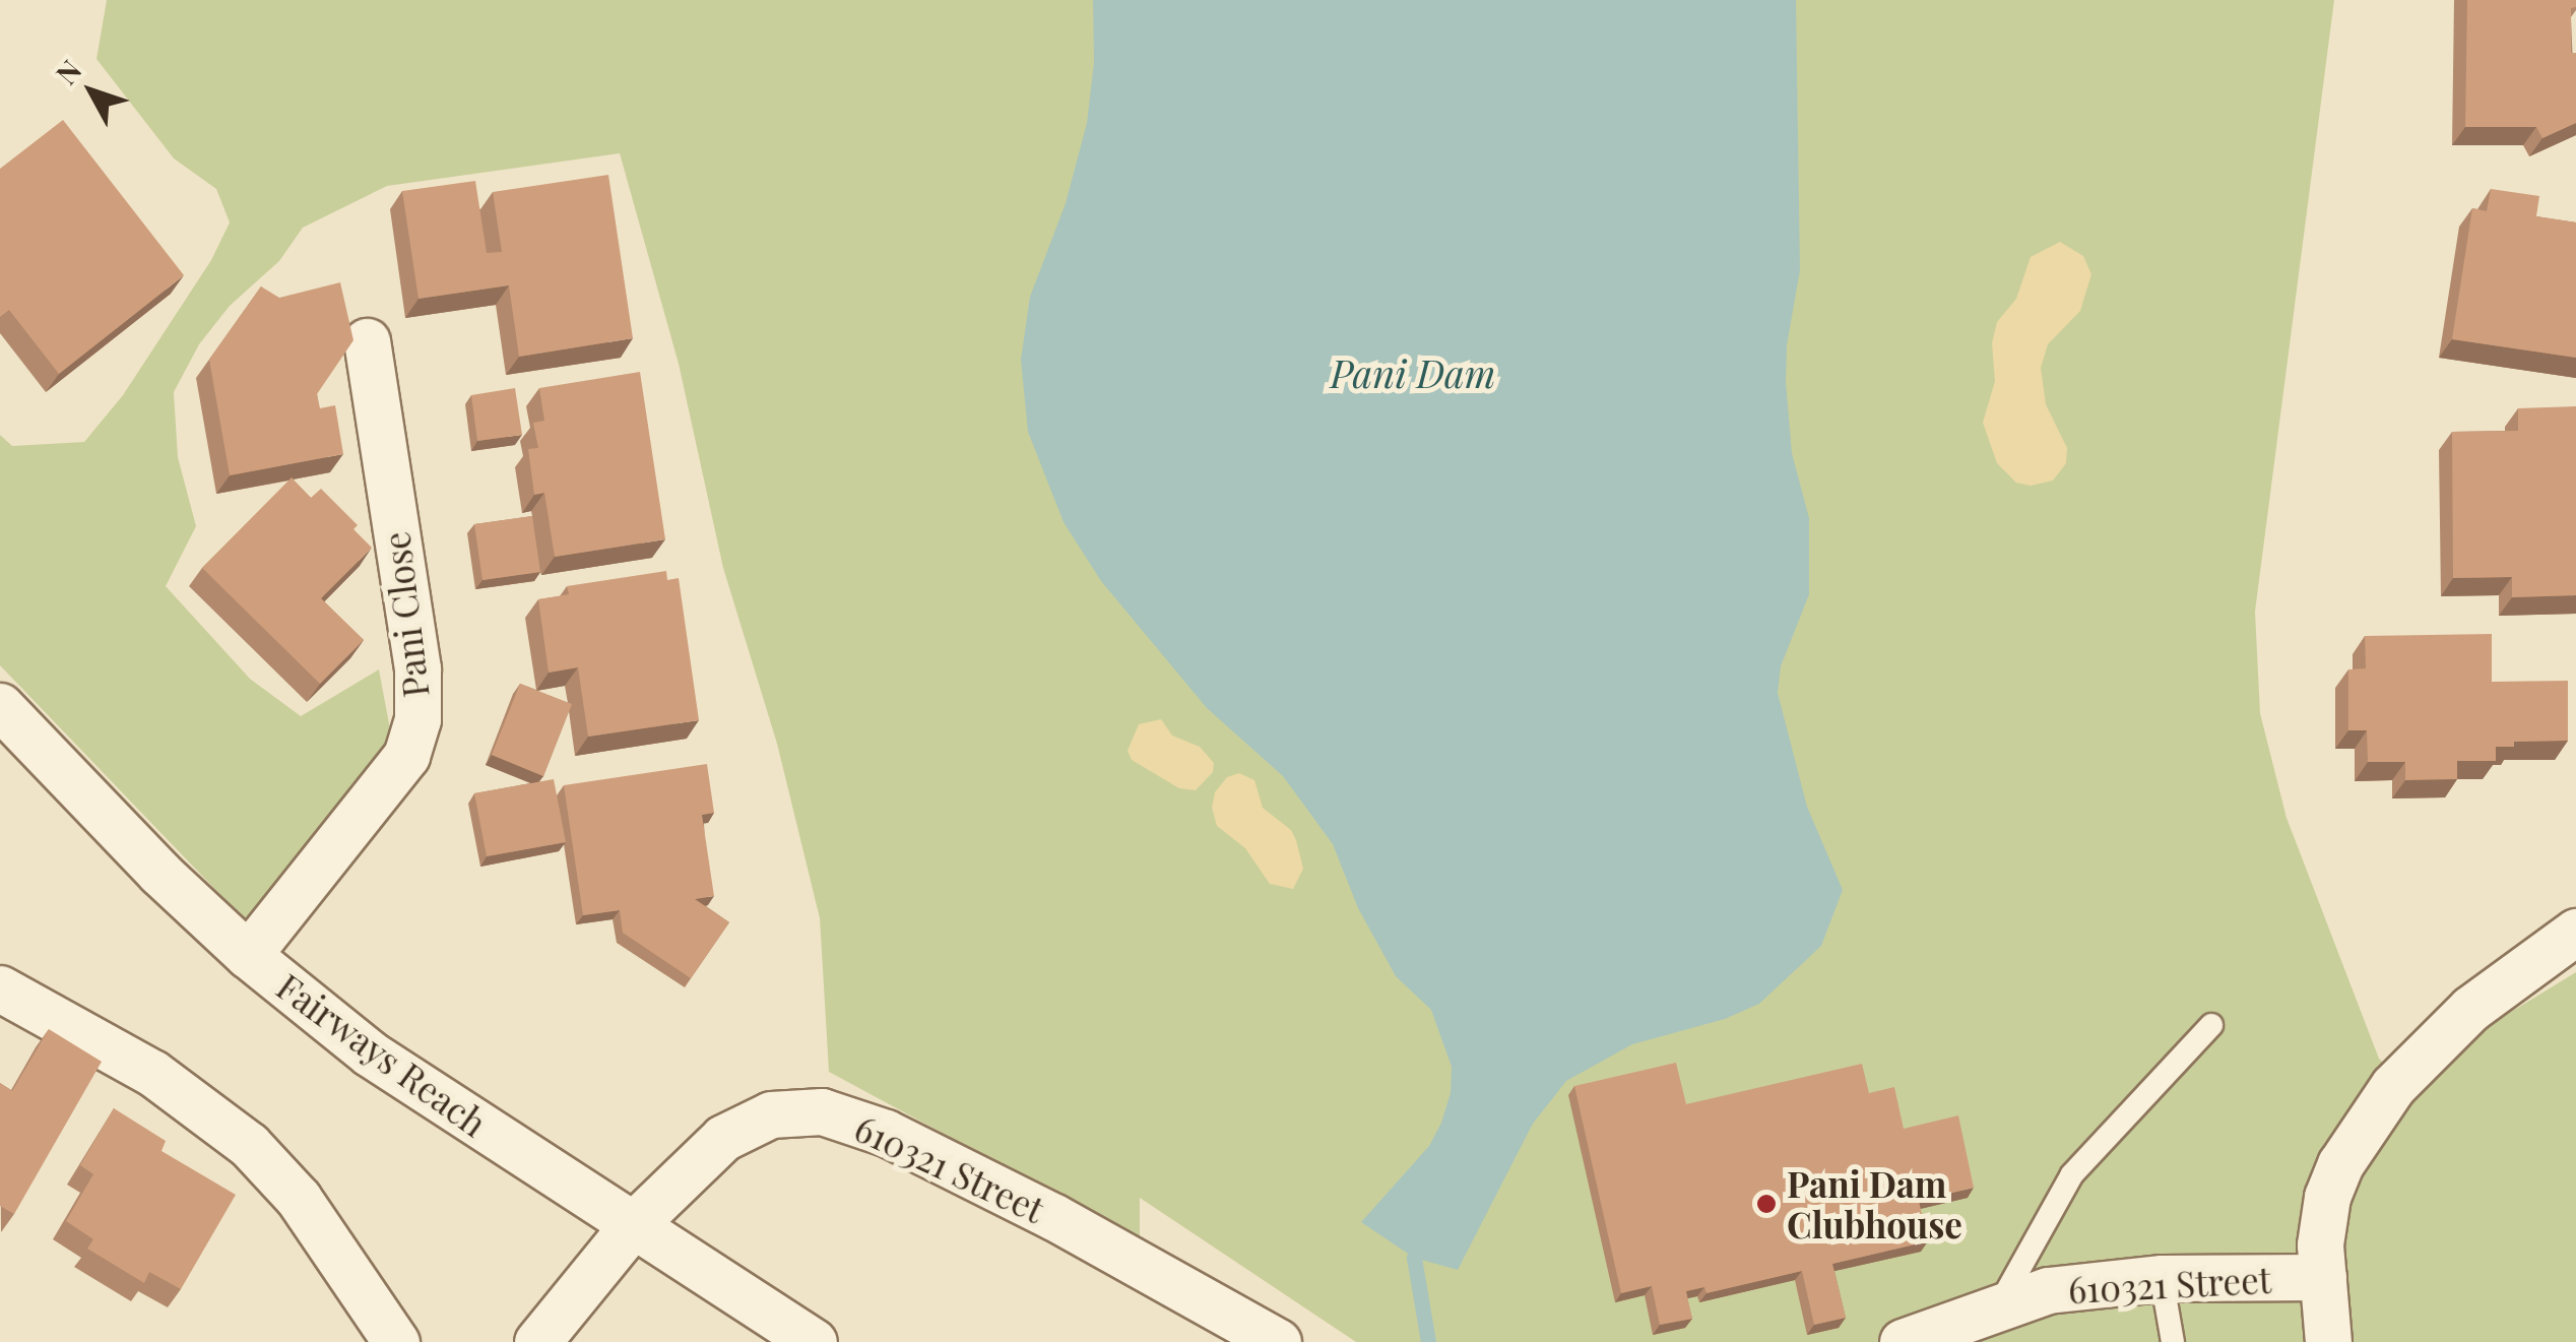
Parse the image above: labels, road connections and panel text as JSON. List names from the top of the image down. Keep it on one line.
{"streets":{"street":["Pani Close","Fairways Reach","610321 Street"]},"crossings":[["Pani Close","Fairways Reach"],["Fairways Reach","610321 Street"]],"water":["Pani Dam"],"places":["Pani Dam Clubhouse"],"north":"top left"}
